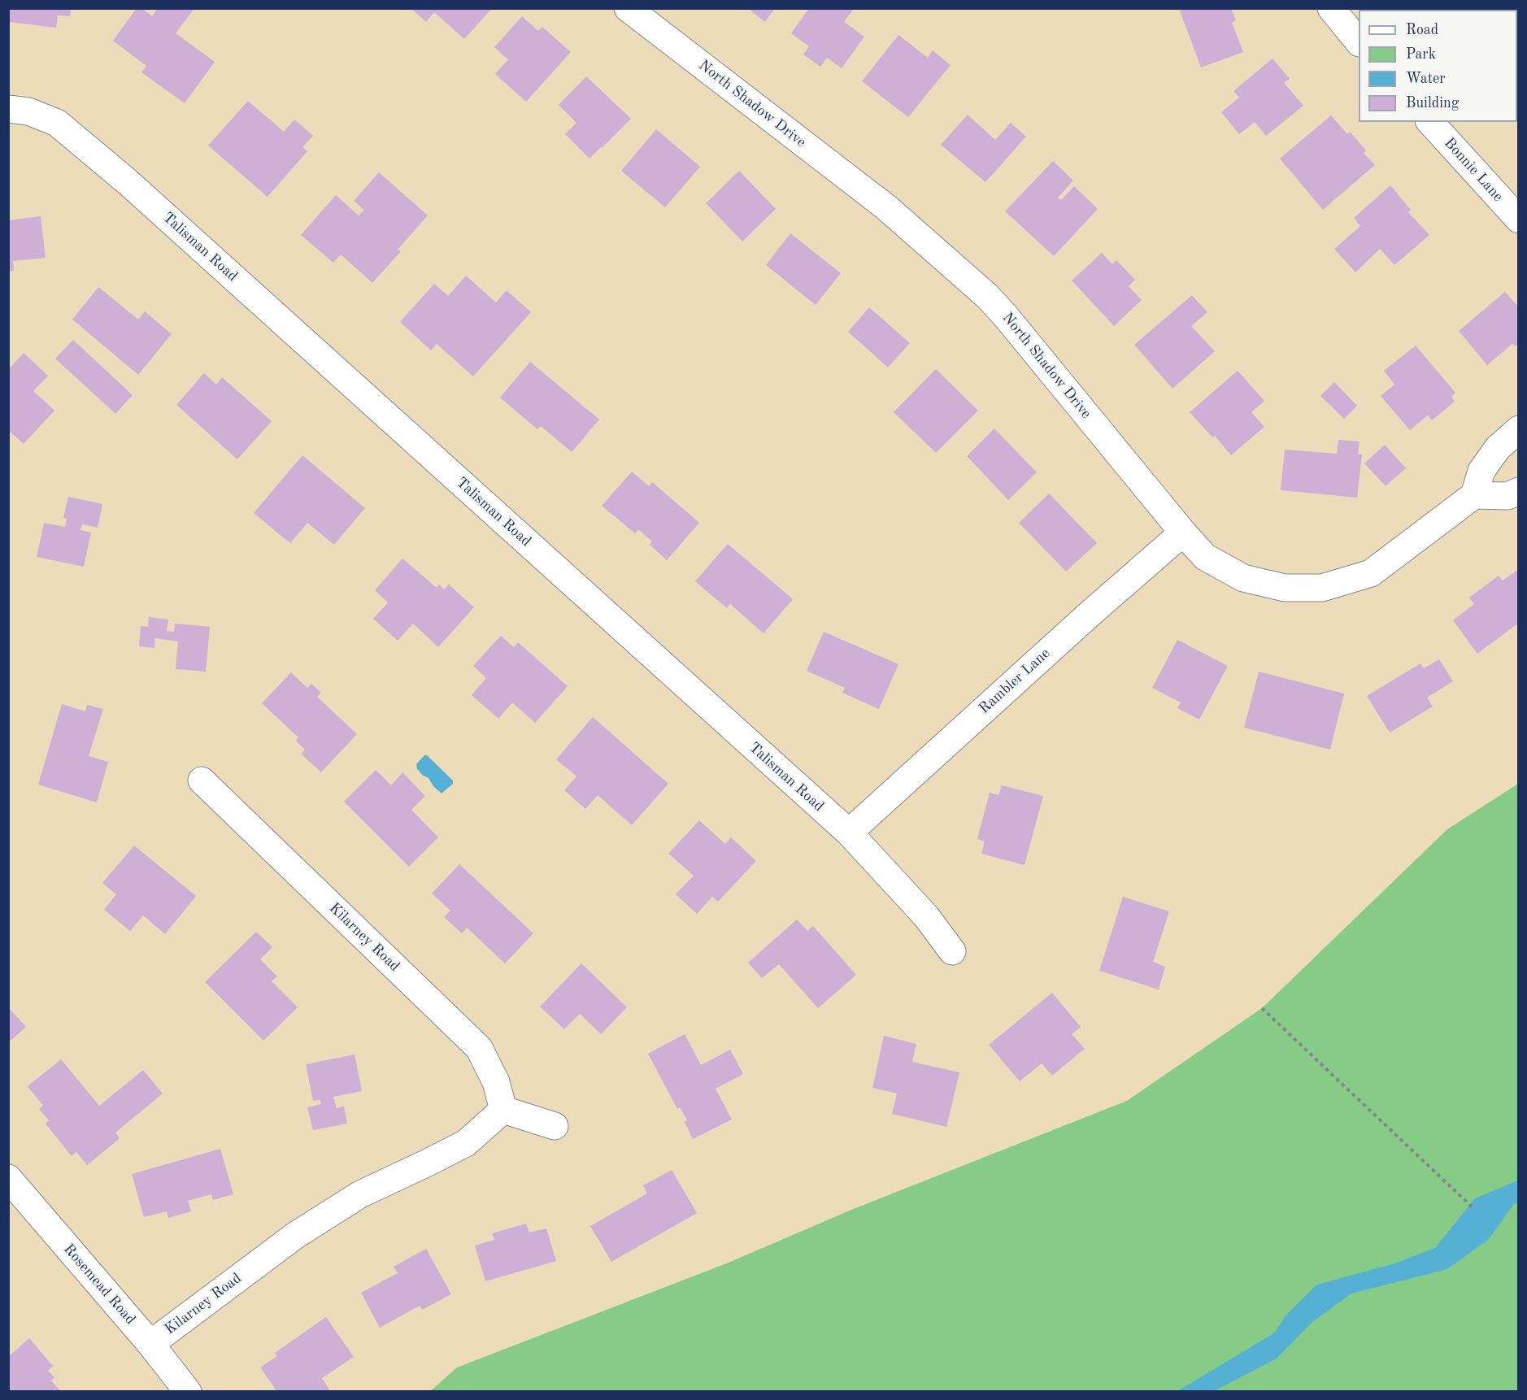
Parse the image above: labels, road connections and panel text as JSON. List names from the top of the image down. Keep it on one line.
{"streets":{"street":["North Shadow Drive","Bonnie Lane","Talisman Road","Rambler Lane","Kilarney Road","Rosemead Road"]},"crossings":[["North Shadow Drive","Rambler Lane"],["Talisman Road","Rambler Lane"],["Kilarney Road","Rosemead Road"]],"legend":["Road","Park","Water","Building"]}
